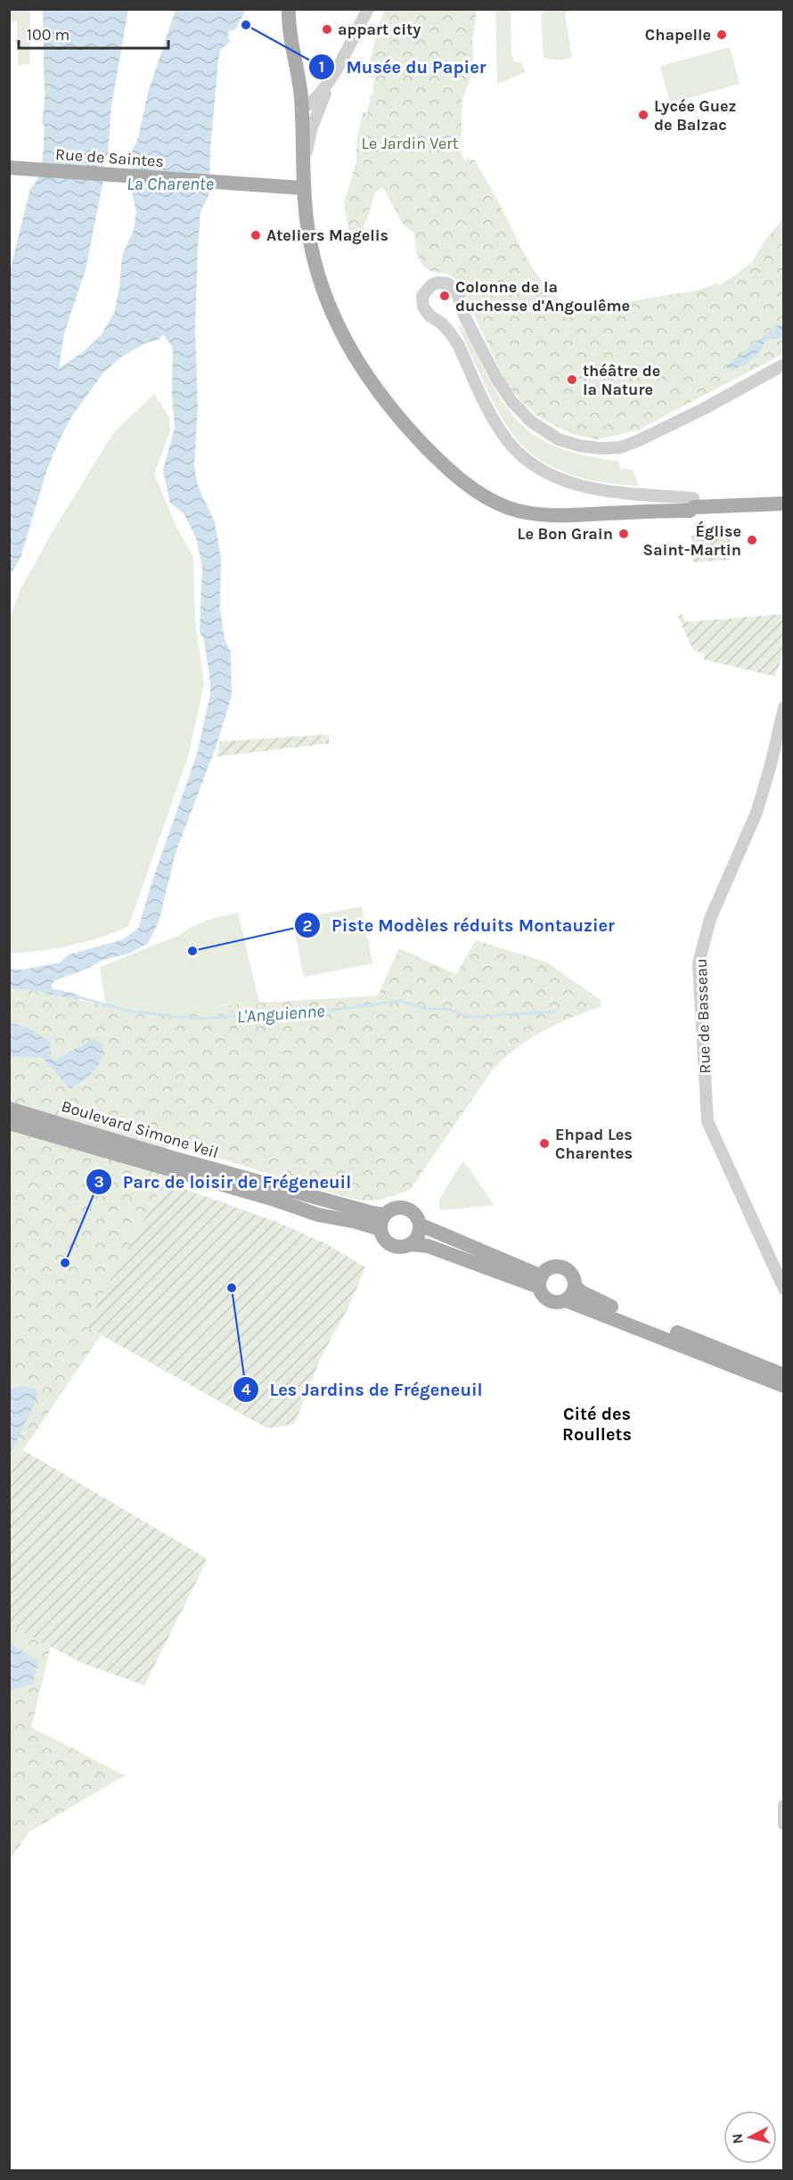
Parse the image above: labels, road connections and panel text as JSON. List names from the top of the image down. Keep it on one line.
{"streets":{"main road":["Rue de Saintes","Boulevard Simone Veil"],"street":["Rue de Basseau"]},"districts":["Cité des Roullets"],"water":["La Charente","L'Anguienne"],"parks":["Le Jardin Vert"],"places":["Musée du Papier","appart city","Chapelle","Lycée Guez de Balzac","Ateliers Magelis","Colonne de la duchesse d'Angoulême","théâtre de la Nature","Le Bon Grain","Église Saint-Martin","Piste Modèles réduits Montauzier","Ehpad Les Charentes","Parc de loisir de Frégeneuil","Les Jardins de Frégeneuil"],"scale_bar":"100 m","north":"left"}
